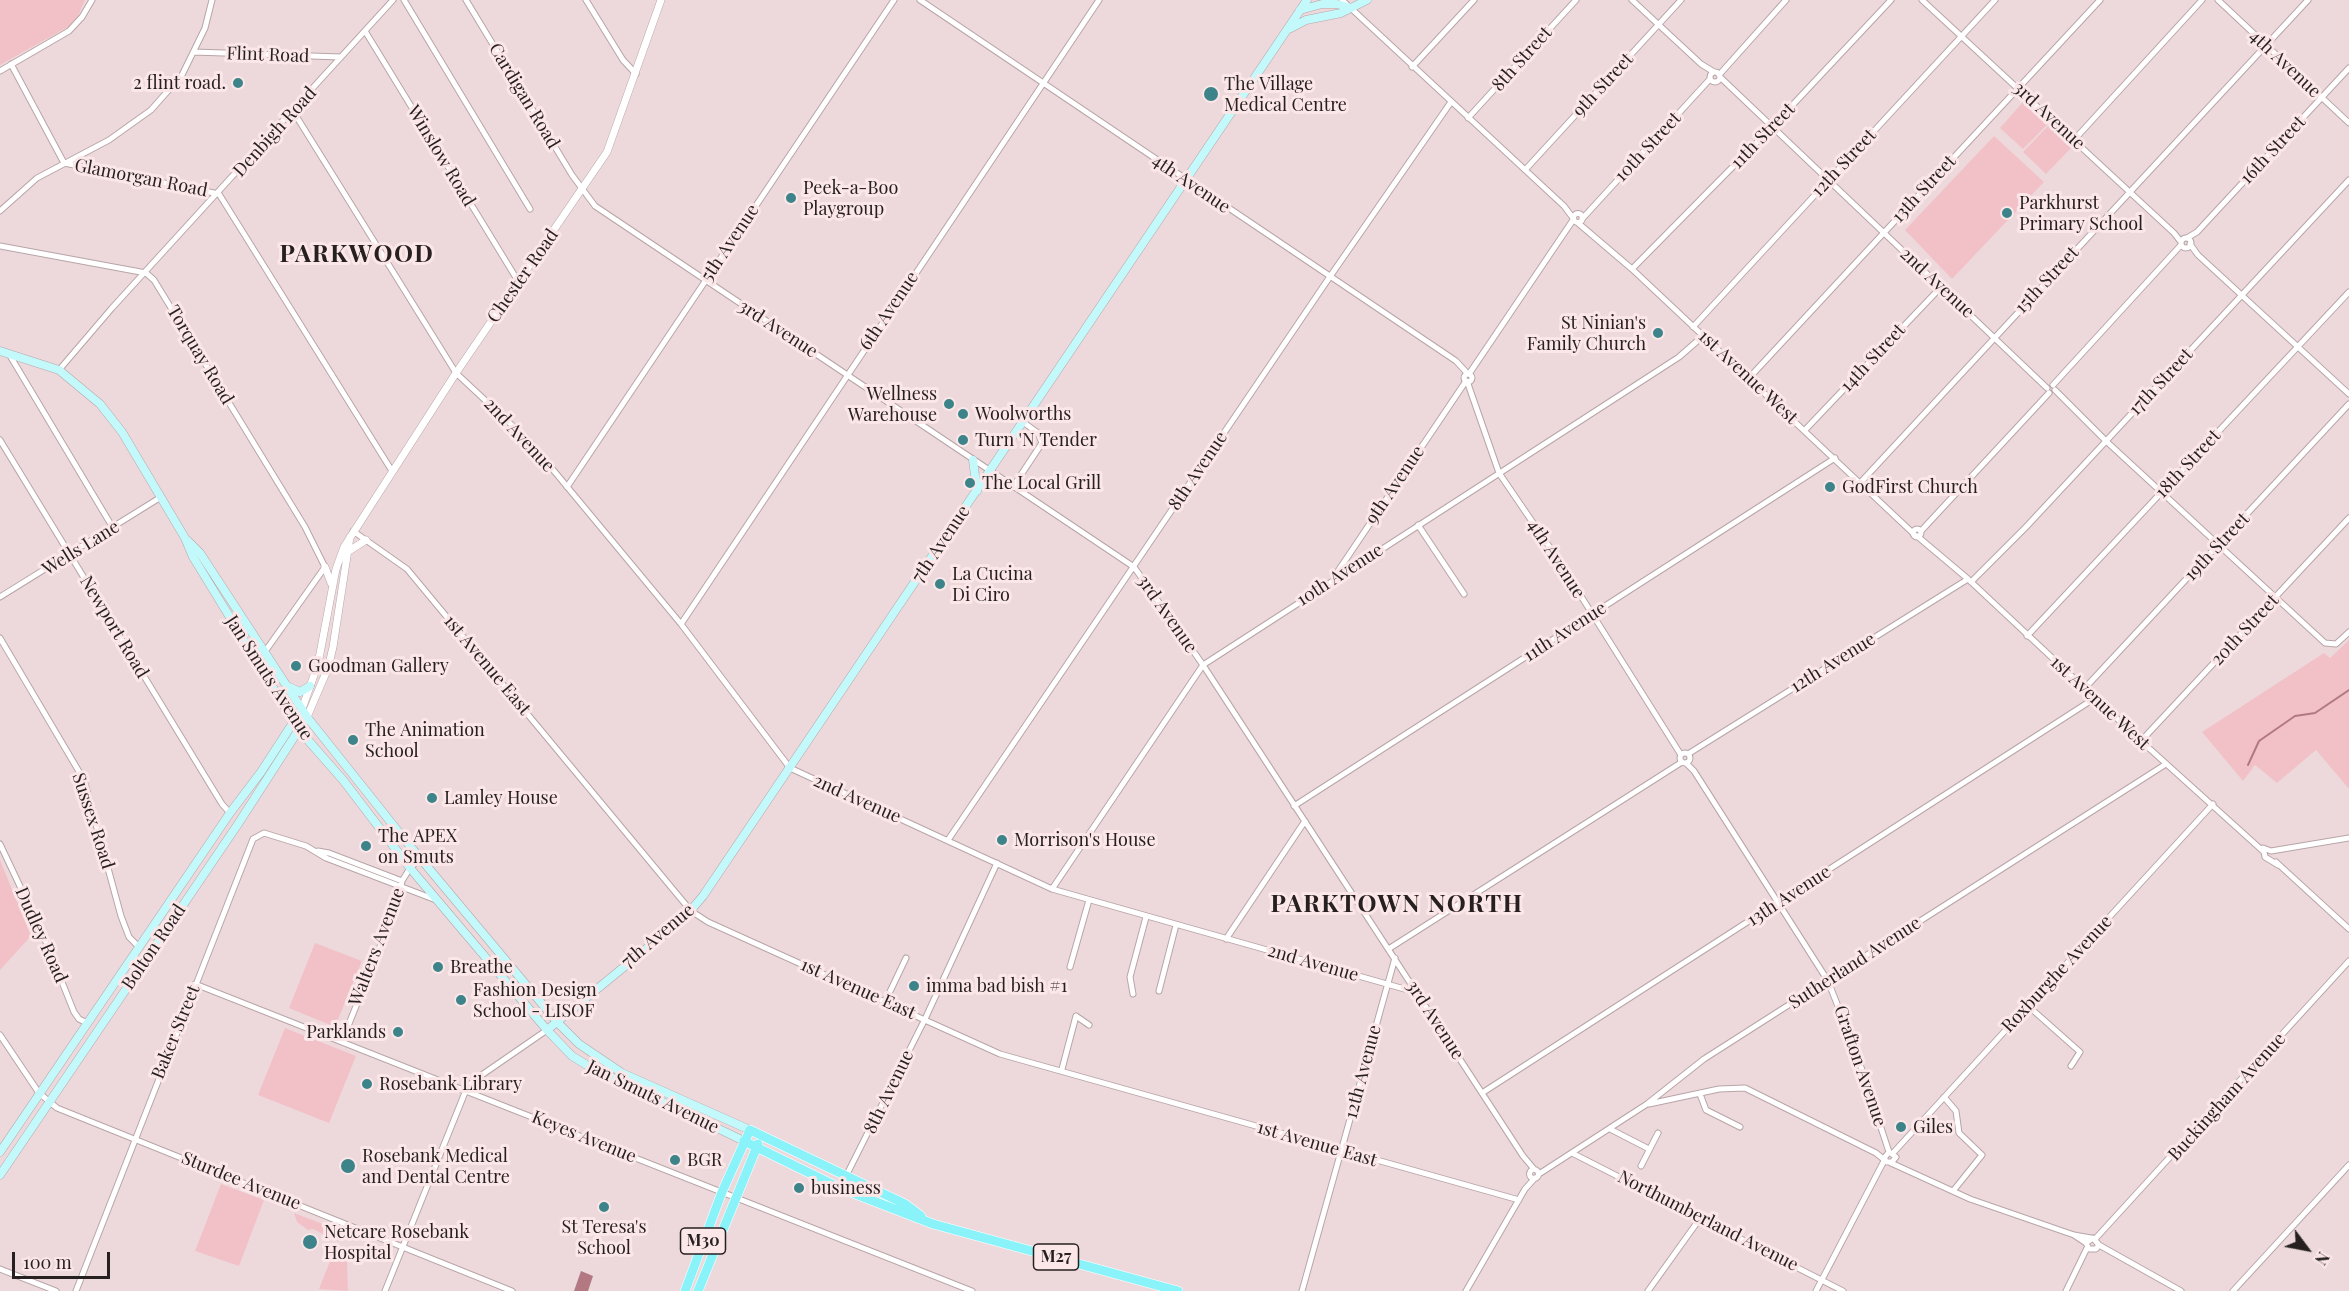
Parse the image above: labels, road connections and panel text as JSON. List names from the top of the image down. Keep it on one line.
{"streets":{"main road":["7th Avenue","Jan Smuts Avenue","Bolton Road","M30","M27"],"street":["Flint Road","8th Street","4th Avenue","9th Street","Cardigan Road","3rd Avenue","Denbigh Road","11th Street","10th Street","16th Street","Winslow Road","12th Street","Glamorgan Road","13th Street","5th Avenue","Chester Road","15th Street","2nd Avenue","6th Avenue","Torquay Road","14th Street","1st Avenue West","17th Street","18th Street","8th Avenue","9th Avenue","19th Street","Wells Lane","10th Avenue","Newport Road","20th Street","11th Avenue","12th Avenue","1st Avenue East","Sussex Road","13th Avenue","Dudley Road","Walters Avenue","Sutherland Avenue","Roxburghe Avenue","Baker Street","Grafton Avenue","Buckingham Avenue","Keyes Avenue","Sturdee Avenue","Northumberland Avenue"]},"crossings":[["Flint Road","Denbigh Road"],["8th Street","1st Avenue West"],["4th Avenue","16th Street"],["4th Avenue","15th Street"],["4th Avenue","6th Avenue"],["4th Avenue","8th Avenue"],["4th Avenue","9th Avenue"],["4th Avenue","7th Avenue"],["4th Avenue","10th Avenue"],["4th Avenue","11th Avenue"],["4th Avenue","12th Avenue"],["4th Avenue","13th Avenue"],["4th Avenue","Sutherland Avenue"],["4th Avenue","Grafton Avenue"],["9th Street","2nd Avenue"],["9th Street","1st Avenue West"],["Cardigan Road","3rd Avenue"],["Cardigan Road","Chester Road"],["3rd Avenue","16th Street"],["3rd Avenue","12th Street"],["3rd Avenue","13th Street"],["3rd Avenue","5th Avenue"],["3rd Avenue","Chester Road"],["3rd Avenue","15th Street"],["3rd Avenue","2nd Avenue"],["3rd Avenue","6th Avenue"],["3rd Avenue","17th Street"],["3rd Avenue","18th Street"],["3rd Avenue","8th Avenue"],["3rd Avenue","7th Avenue"],["3rd Avenue","10th Avenue"],["3rd Avenue","11th Avenue"],["3rd Avenue","12th Avenue"],["3rd Avenue","13th Avenue"],["3rd Avenue","Sutherland Avenue"],["Denbigh Road","Winslow Road"],["Denbigh Road","Glamorgan Road"],["Denbigh Road","2nd Avenue"],["Denbigh Road","Torquay Road"],["Denbigh Road","Jan Smuts Avenue"],["11th Street","2nd Avenue"],["11th Street","1st Avenue West"],["10th Street","2nd Avenue"],["10th Street","1st Avenue West"],["10th Street","9th Avenue"],["16th Street","2nd Avenue"],["16th Street","1st Avenue West"],["Winslow Road","Chester Road"],["12th Street","2nd Avenue"],["12th Street","1st Avenue West"],["Glamorgan Road","Chester Road"],["13th Street","2nd Avenue"],["13th Street","1st Avenue West"],["5th Avenue","2nd Avenue"],["Chester Road","2nd Avenue"],["Chester Road","1st Avenue East"],["Chester Road","Jan Smuts Avenue"],["Chester Road","Bolton Road"],["15th Street","2nd Avenue"],["15th Street","1st Avenue West"],["2nd Avenue","6th Avenue"],["2nd Avenue","14th Street"],["2nd Avenue","17th Street"],["2nd Avenue","18th Street"],["2nd Avenue","8th Avenue"],["2nd Avenue","7th Avenue"],["2nd Avenue","19th Street"],["2nd Avenue","10th Avenue"],["2nd Avenue","20th Street"],["2nd Avenue","12th Avenue"],["14th Street","1st Avenue West"],["1st Avenue West","17th Street"],["1st Avenue West","18th Street"],["1st Avenue West","8th Avenue"],["1st Avenue West","9th Avenue"],["1st Avenue West","19th Street"],["1st Avenue West","10th Avenue"],["1st Avenue West","20th Street"],["1st Avenue West","11th Avenue"],["1st Avenue West","12th Avenue"],["1st Avenue West","13th Avenue"],["1st Avenue West","Sutherland Avenue"],["1st Avenue West","Roxburghe Avenue"],["17th Street","12th Avenue"],["8th Avenue","1st Avenue East"],["8th Avenue","Jan Smuts Avenue"],["9th Avenue","10th Avenue"],["7th Avenue","1st Avenue East"],["7th Avenue","Jan Smuts Avenue"],["Wells Lane","Newport Road"],["Wells Lane","Jan Smuts Avenue"],["Newport Road","Bolton Road"],["12th Avenue","1st Avenue East"],["Jan Smuts Avenue","Bolton Road"],["Jan Smuts Avenue","Walters Avenue"],["Jan Smuts Avenue","Baker Street"],["Jan Smuts Avenue","M30"],["Sussex Road","Bolton Road"],["Dudley Road","Bolton Road"],["Bolton Road","Sturdee Avenue"],["Walters Avenue","Baker Street"],["Walters Avenue","Keyes Avenue"],["Sutherland Avenue","Grafton Avenue"],["Sutherland Avenue","Northumberland Avenue"],["Roxburghe Avenue","Grafton Avenue"],["Roxburghe Avenue","Northumberland Avenue"],["Baker Street","Keyes Avenue"],["Baker Street","Sturdee Avenue"],["Keyes Avenue","M30"]],"districts":["PARKWOOD","PARKTOWN NORTH"],"places":["2 flint road.","The Village Medical Centre","Peek-a-Boo Playgroup","Parkhurst Primary School","St Ninian's Family Church","Wellness Warehouse","Woolworths","Turn 'N Tender","The Local Grill","GodFirst Church","La Cucina Di Ciro","Goodman Gallery","The Animation School","Lamley House","Morrison's House","The APEX on Smuts","Breathe","imma bad bish #1","Fashion Design School - LISOF","Parklands","Rosebank Library","Giles","BGR","Rosebank Medical and Dental Centre","business","St Teresa's School","Netcare Rosebank Hospital"],"scale_bar":"100 m","north":"bottom right"}
